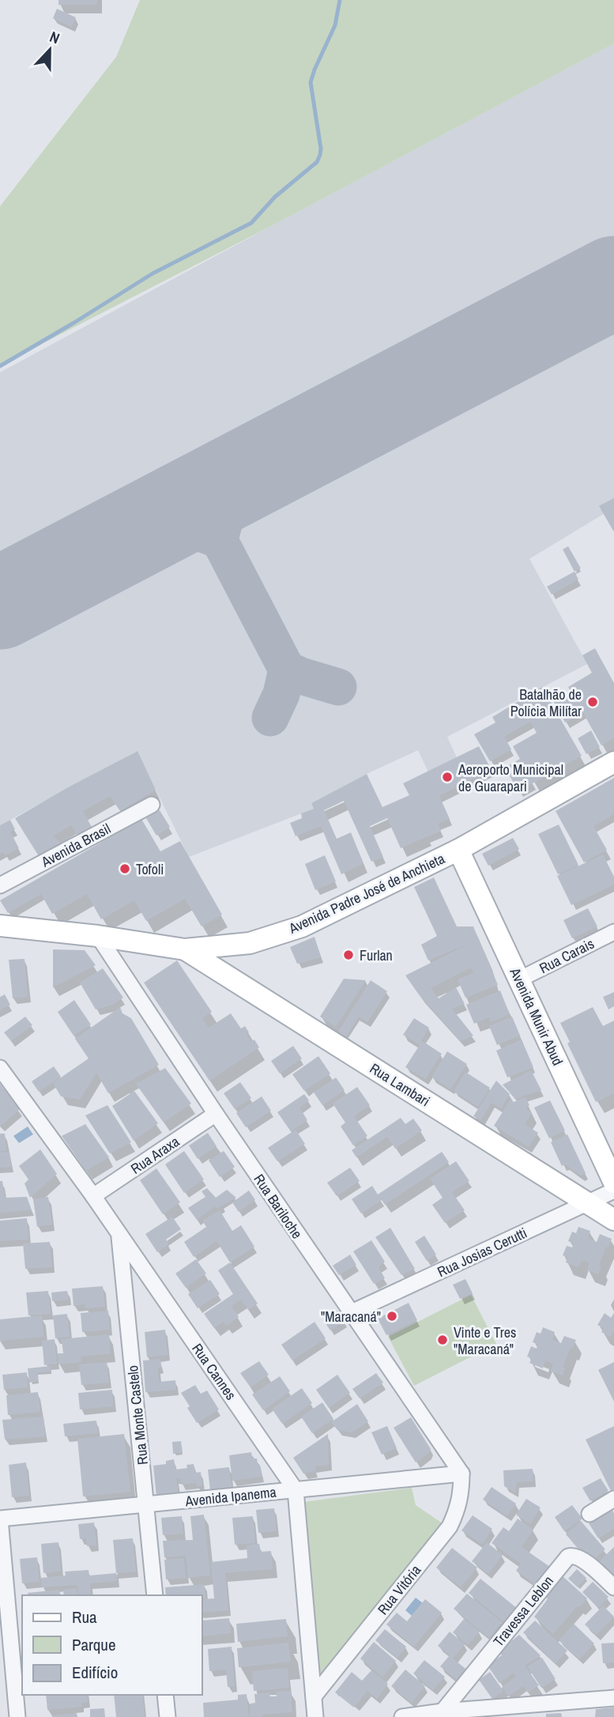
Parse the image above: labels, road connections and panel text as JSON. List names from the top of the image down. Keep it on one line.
{"streets":{"street":["Avenida Brasil","Avenida Padre José de Anchieta","Rua Carais","Avenida Munir Abud","Rua Lambari","Rua Araxa","Rua Bariloche","Rua Josias Cerutti","Rua Cannes","Rua Monte Castelo","Avenida Ipanema","Rua Vitória","Travessa Leblon"]},"crossings":[["Avenida Padre José de Anchieta","Avenida Munir Abud"],["Avenida Padre José de Anchieta","Rua Lambari"],["Avenida Padre José de Anchieta","Rua Bariloche"],["Rua Carais","Avenida Munir Abud"],["Rua Lambari","Rua Josias Cerutti"],["Rua Araxa","Rua Bariloche"],["Rua Araxa","Rua Cannes"],["Rua Bariloche","Rua Josias Cerutti"],["Rua Bariloche","Avenida Ipanema"],["Rua Bariloche","Rua Vitória"],["Rua Cannes","Rua Monte Castelo"],["Rua Cannes","Avenida Ipanema"],["Rua Cannes","Rua Vitória"],["Rua Monte Castelo","Avenida Ipanema"],["Avenida Ipanema","Rua Vitória"]],"places":["Batalhão de Polícia Milítar","Aeroporto Municipal de Guarapari","Tofoli","Furlan","\"Maracaná\"","Vinte e Tres \"Maracaná\""],"legend":["Rua","Parque","Edifício"],"north":"top"}
